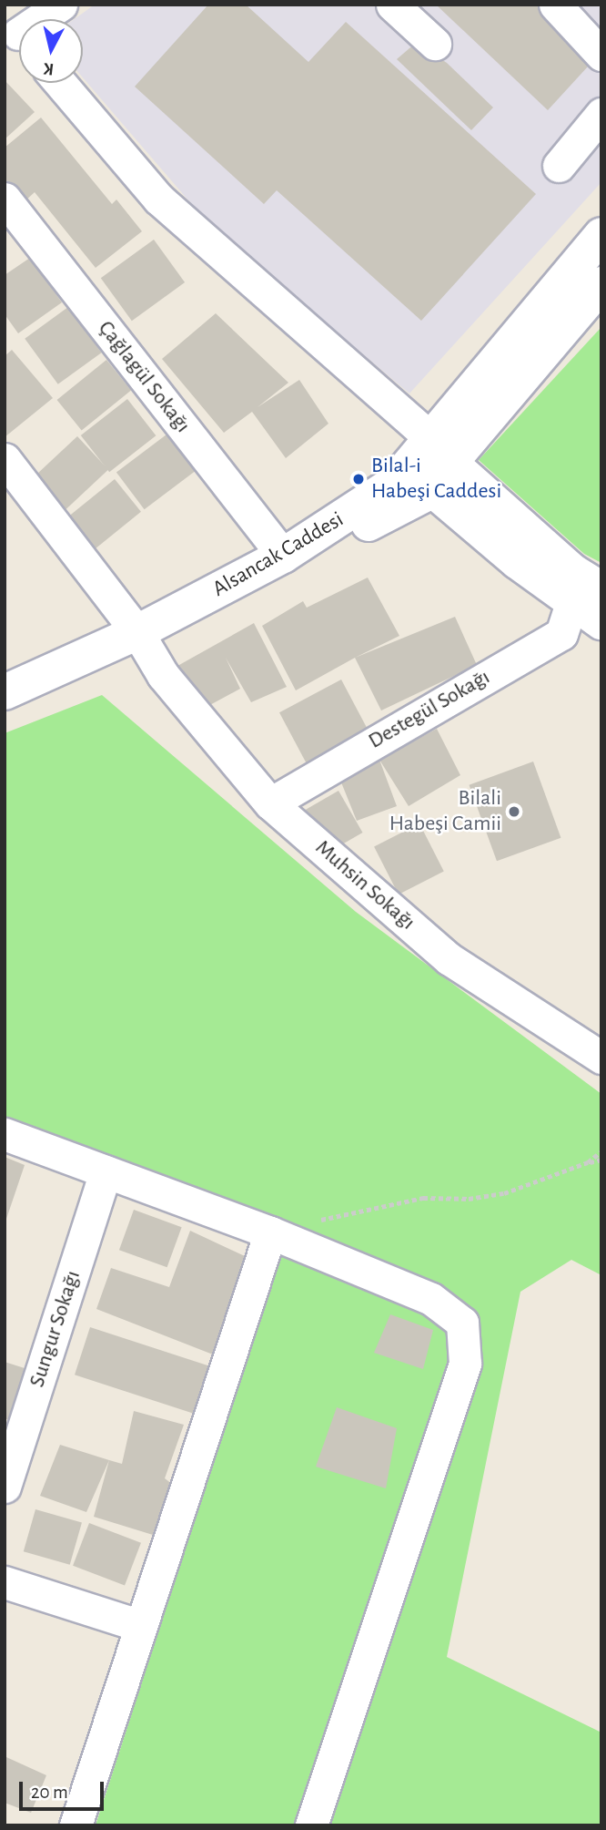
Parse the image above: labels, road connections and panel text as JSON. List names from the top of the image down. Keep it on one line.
{"streets":{"street":["Çağlagül Sokağı","Alsancak Caddesi","Destegül Sokağı","Muhsin Sokağı","Sungur Sokağı"]},"crossings":[["Çağlagül Sokağı","Alsancak Caddesi"],["Alsancak Caddesi","Muhsin Sokağı"],["Destegül Sokağı","Muhsin Sokağı"]],"places":["Bilal-i Habeşi Caddesi","Bilali Habeşi Camii"],"scale_bar":"20 m","north":"bottom"}
